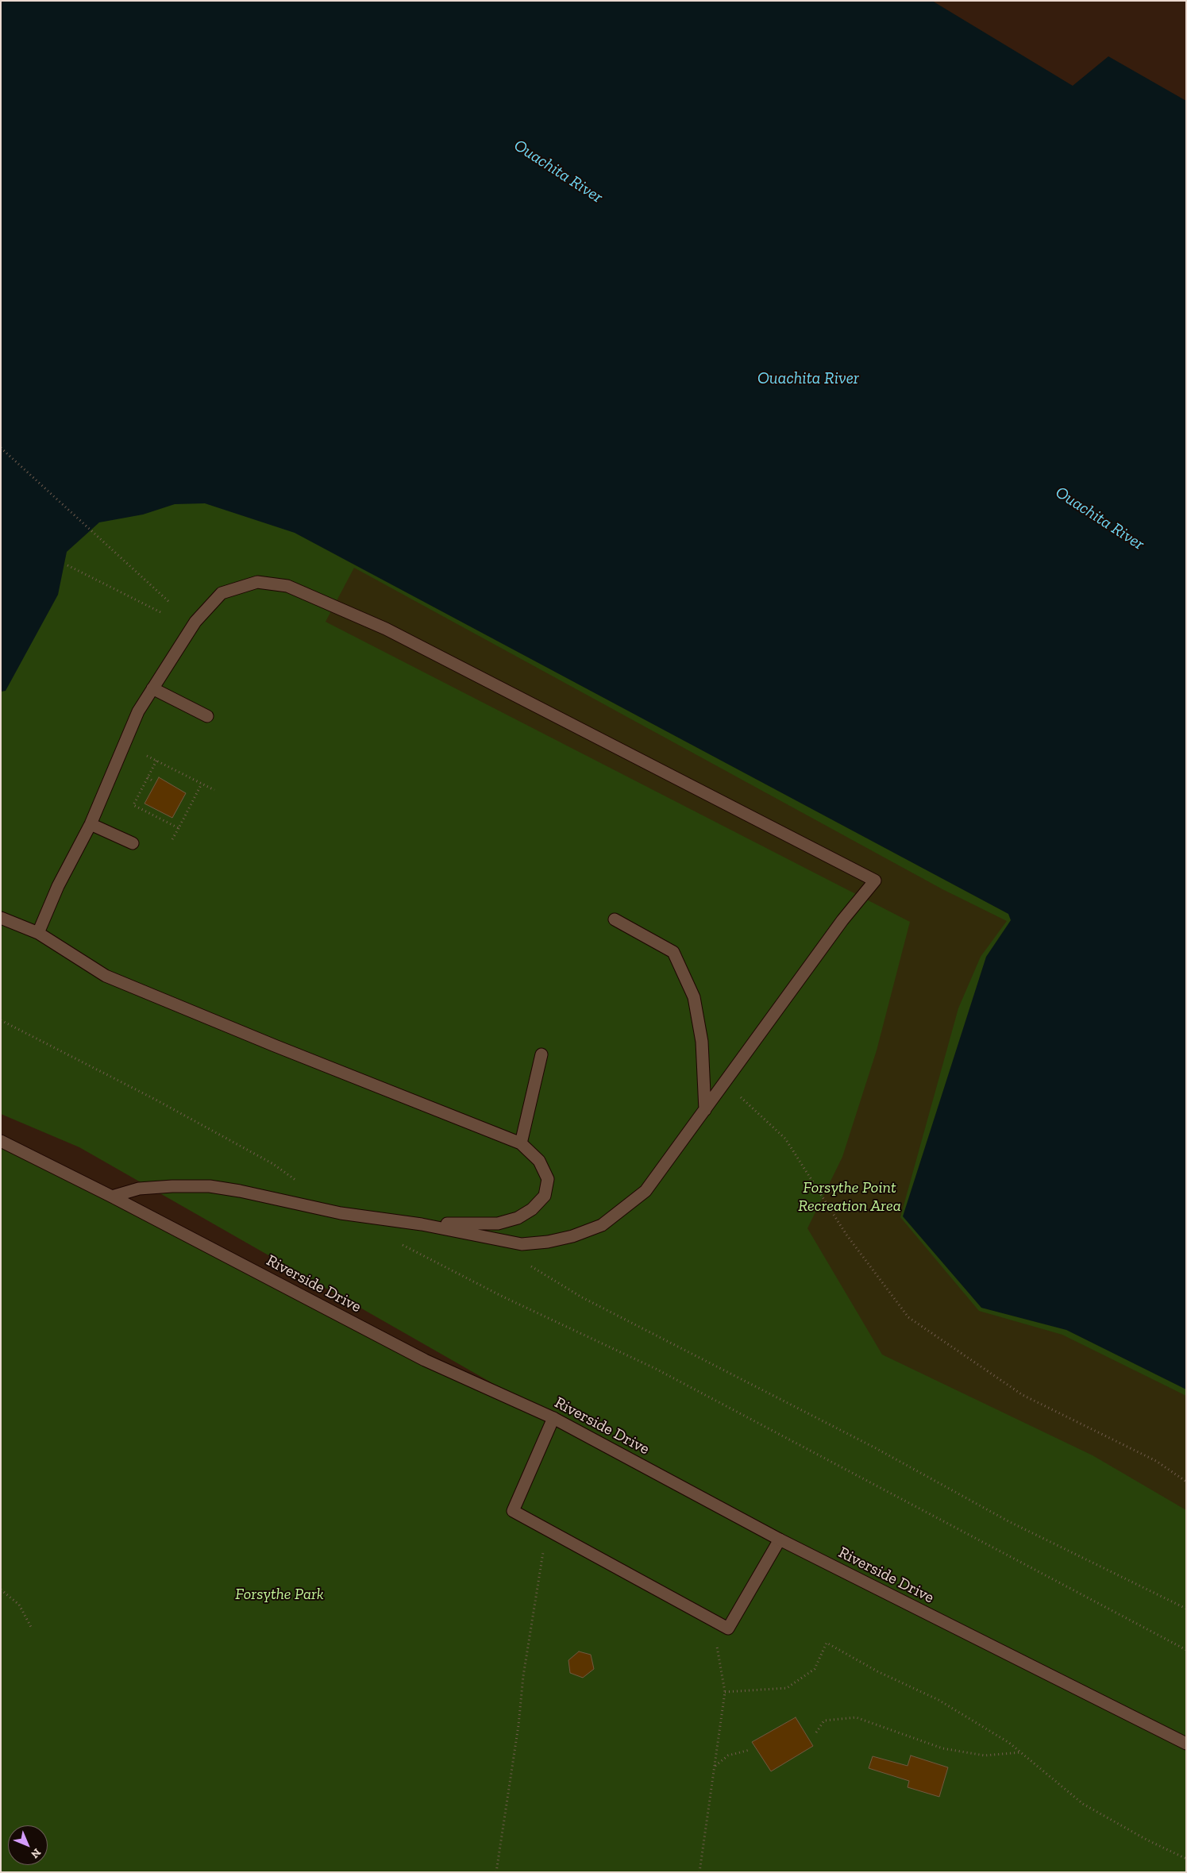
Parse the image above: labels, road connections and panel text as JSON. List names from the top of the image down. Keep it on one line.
{"streets":{"street":["Riverside Drive"]},"water":["Ouachita River"],"parks":["Forsythe Point Recreation Area","Forsythe Park"],"north":"bottom right"}
